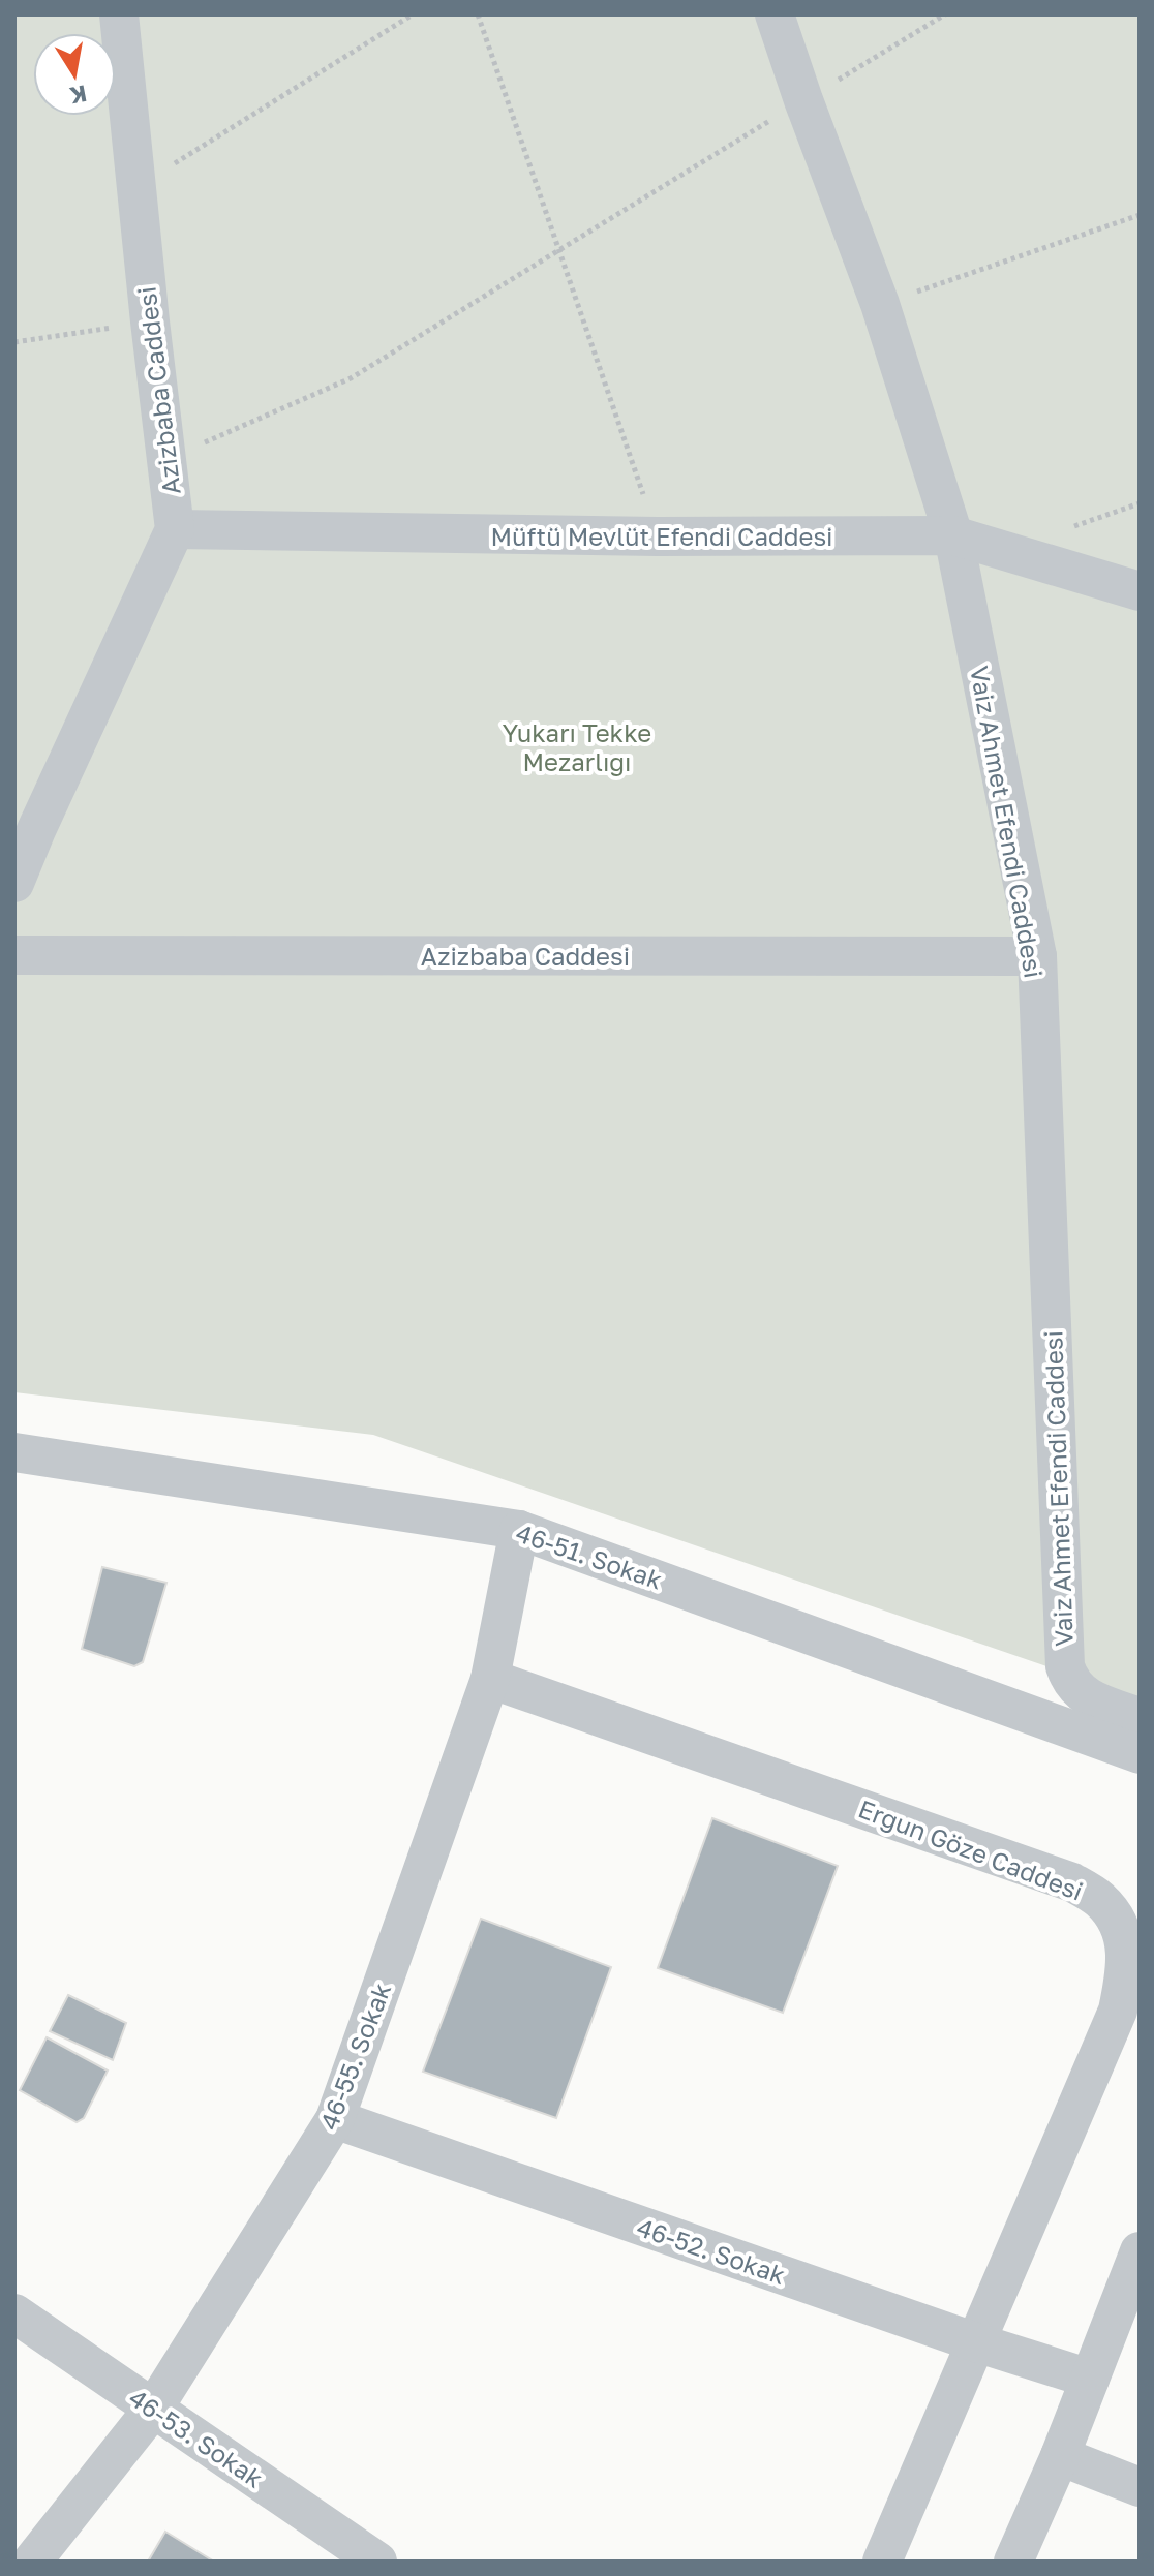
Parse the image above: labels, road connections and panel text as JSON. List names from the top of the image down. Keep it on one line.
{"streets":{"street":["Azizbaba Caddesi","Müftü Mevlüt Efendi Caddesi","Vaiz Ahmet Efendi Caddesi","46-51. Sokak","Ergun Göze Caddesi","46-55. Sokak","46-52. Sokak","46-53. Sokak"]},"crossings":[["Azizbaba Caddesi","Müftü Mevlüt Efendi Caddesi"],["Azizbaba Caddesi","Vaiz Ahmet Efendi Caddesi"],["Müftü Mevlüt Efendi Caddesi","Vaiz Ahmet Efendi Caddesi"],["46-51. Sokak","46-55. Sokak"],["Ergun Göze Caddesi","46-55. Sokak"],["Ergun Göze Caddesi","46-52. Sokak"],["46-55. Sokak","46-52. Sokak"],["46-55. Sokak","46-53. Sokak"]],"parks":["Yukarı Tekke Mezarlığı"],"north":"bottom"}
